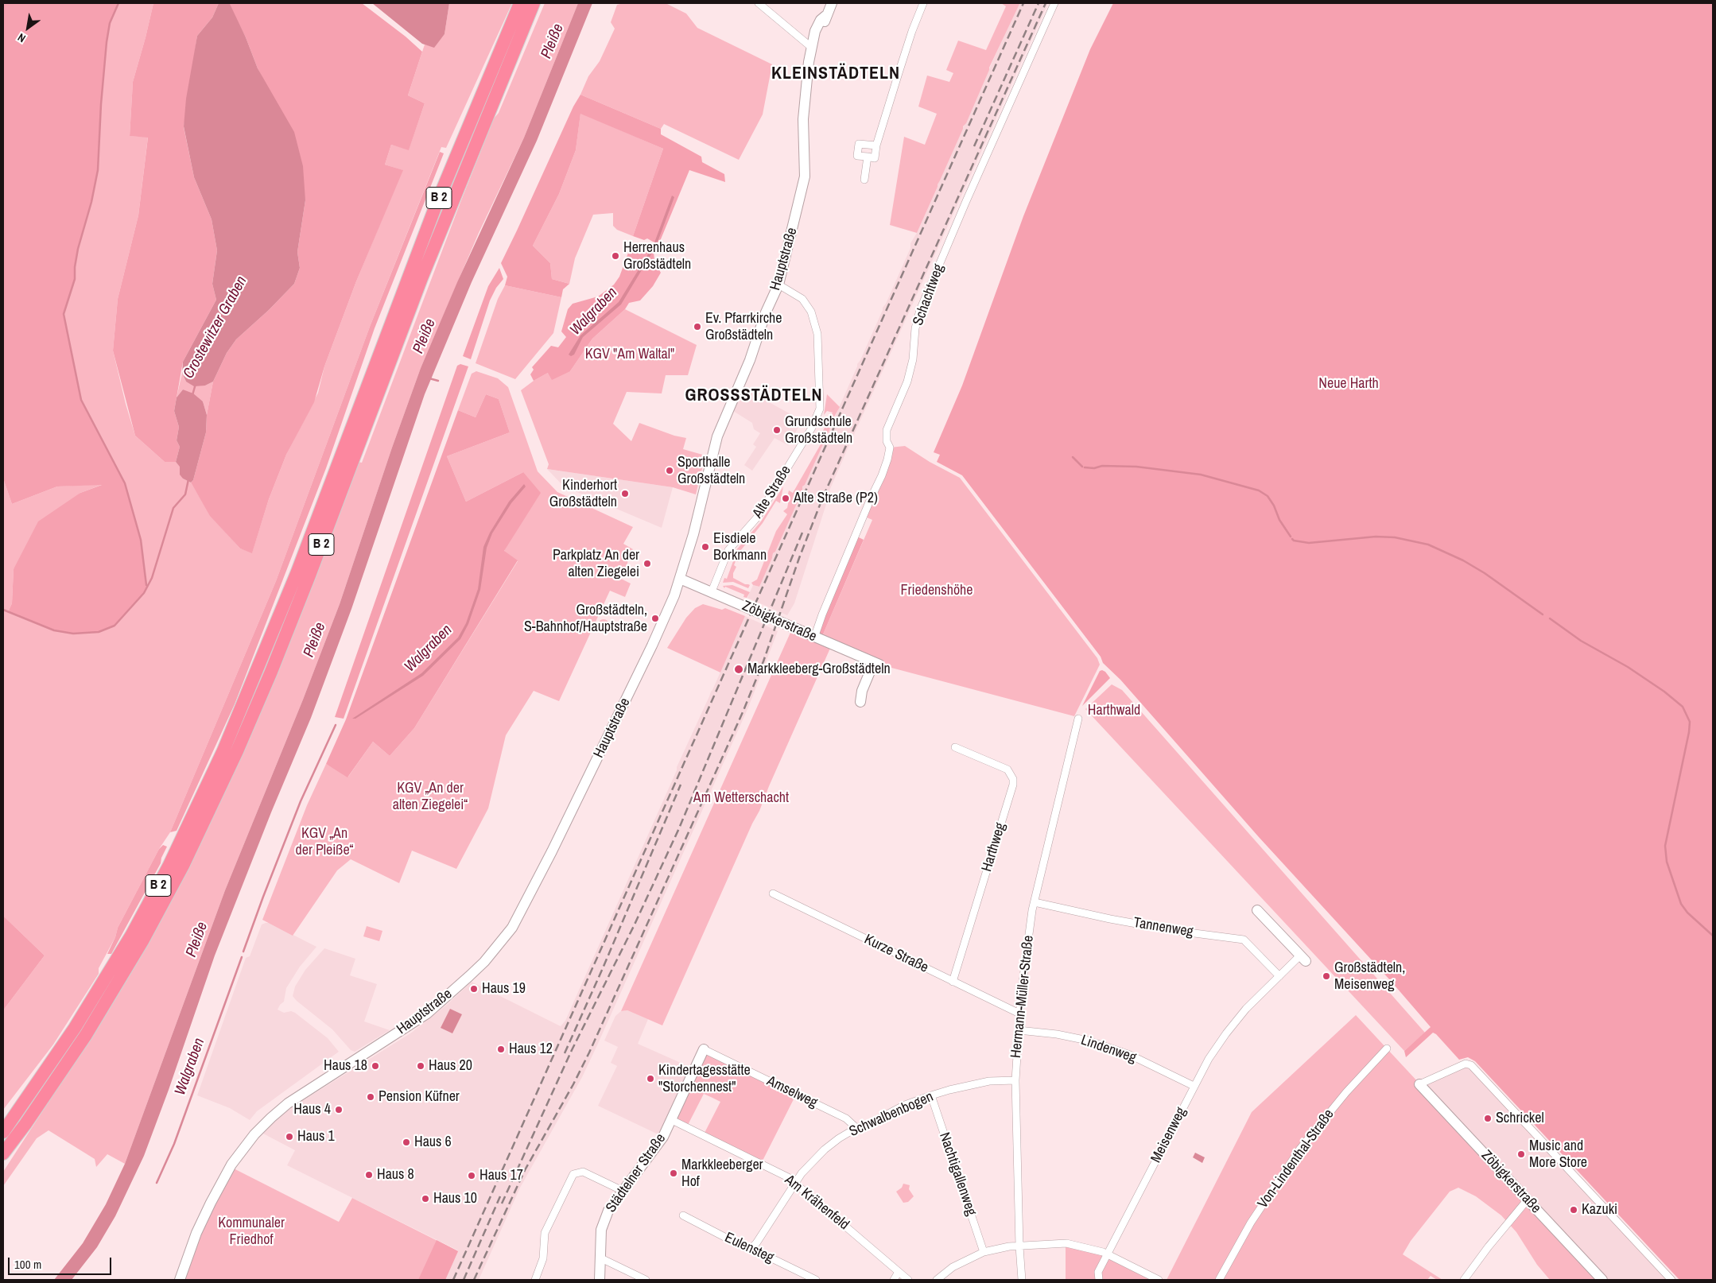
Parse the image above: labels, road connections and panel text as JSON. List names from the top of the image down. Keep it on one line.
{"streets":{"highway":["B 2"],"main road":["Hauptstraße","Zöbigkerstraße","Städtelner Straße"],"street":["Schachtweg","Alte Straße","Harthweg","Tannenweg","Kurze Straße","Hermann-Müller-Straße","Lindenweg","Amselweg","Schwalbenbogen","Meisenweg","Von-Lindenthal-Straße","Nachtigallenweg","Am Krähenfeld","Eulensteg"]},"crossings":[["Hauptstraße","Alte Straße"],["Hauptstraße","Zöbigkerstraße"],["Schachtweg","Zöbigkerstraße"],["Alte Straße","Zöbigkerstraße"],["Harthweg","Kurze Straße"],["Tannenweg","Hermann-Müller-Straße"],["Tannenweg","Meisenweg"],["Kurze Straße","Hermann-Müller-Straße"],["Hermann-Müller-Straße","Lindenweg"],["Hermann-Müller-Straße","Schwalbenbogen"],["Lindenweg","Meisenweg"],["Amselweg","Schwalbenbogen"],["Amselweg","Städtelner Straße"],["Schwalbenbogen","Nachtigallenweg"],["Schwalbenbogen","Am Krähenfeld"],["Schwalbenbogen","Eulensteg"],["Städtelner Straße","Am Krähenfeld"]],"districts":["KLEINSTÄDTELN","GROSSSTÄDTELN"],"water":["Pleiße","Walgraben","Crostewitzer Graben"],"parks":["KGV \"Am Waltal\"","Neue Harth","Friedenshöhe","Harthwald","KGV „An der alten Ziegelei“","Am Wetterschacht","KGV „An der Pleiße“","Kommunaler Friedhof"],"places":["Herrenhaus Großstädteln","Ev. Pfarrkirche Großstädteln","Grundschule Großstädteln","Sporthalle Großstädteln","Kinderhort Großstädteln","Alte Straße (P2)","Eisdiele Borkmann","Parkplatz An der alten Ziegelei","Großstädteln, S-Bahnhof/Hauptstraße","Markkleeberg-Großstädteln","Großstädteln, Meisenweg","Haus 19","Haus 12","Haus 18","Haus 20","Kindertagesstätte \"Storchennest\"","Pension Küfner","Haus 4","Schrickel","Haus 1","Haus 6","Music and More Store","Markkleeberger Hof","Haus 8","Haus 17","Haus 10","Kazuki"],"scale_bar":"100 m","north":"bottom left"}
